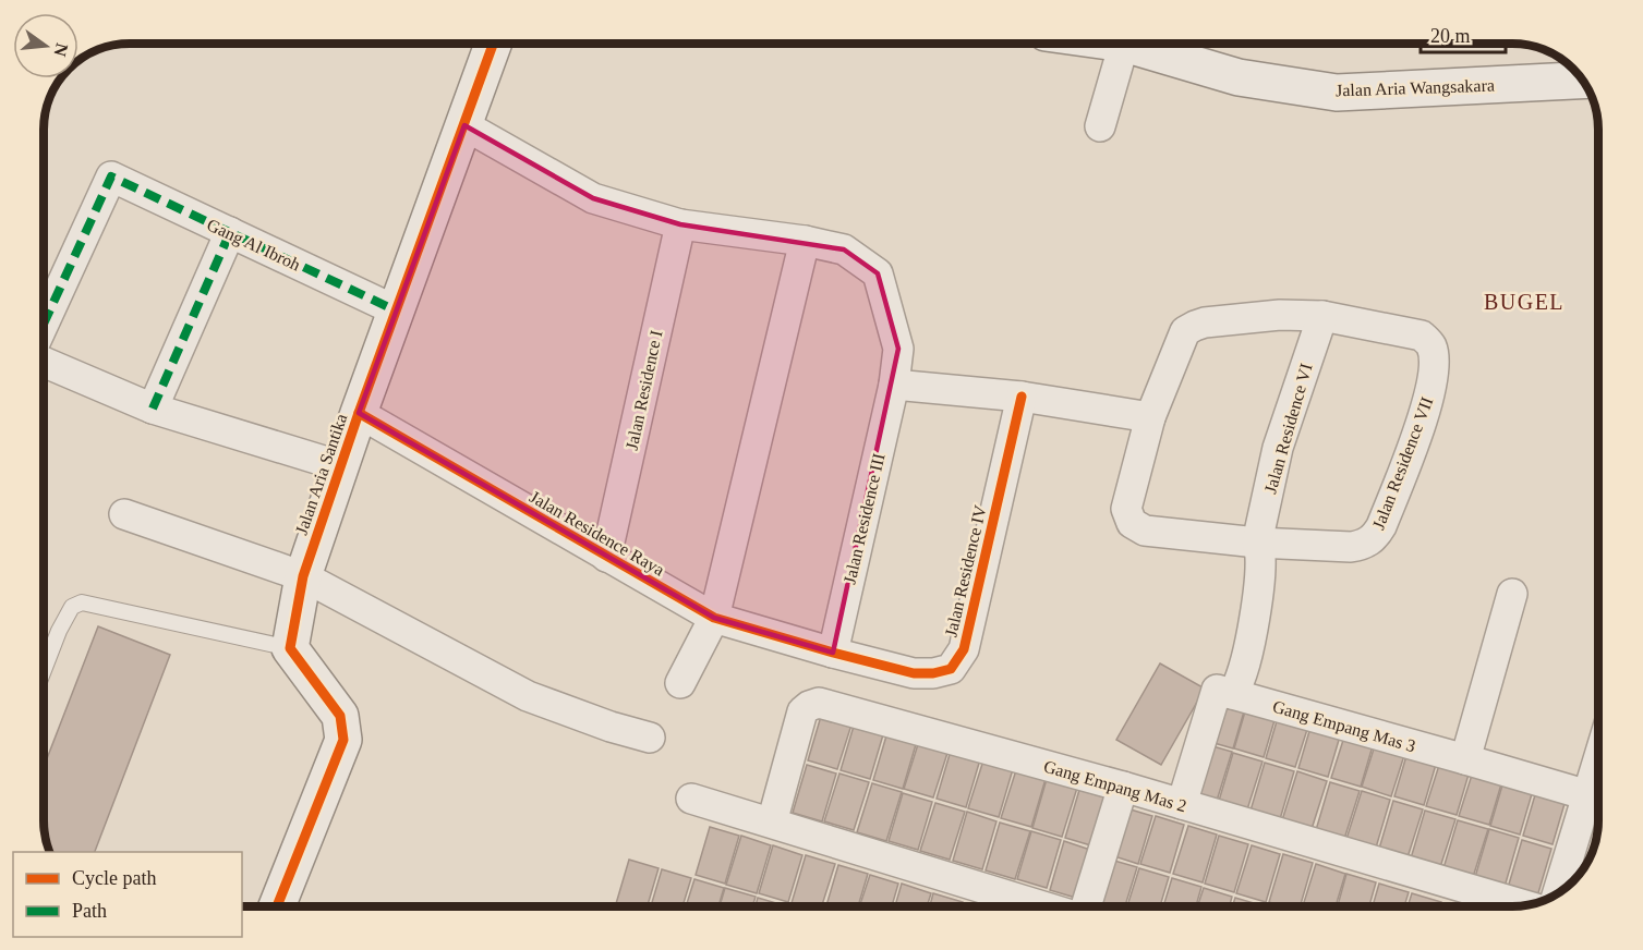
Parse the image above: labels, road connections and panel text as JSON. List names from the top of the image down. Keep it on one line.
{"streets":{"street":["Jalan Aria Wangsakara","Gang Al Ibroh","Jalan Residence I","Jalan Residence VI","Jalan Residence VII","Jalan Aria Santika","Jalan Residence III","Jalan Residence Raya","Jalan Residence IV","Gang Empang Mas 3","Gang Empang Mas 2"]},"crossings":[["Gang Al Ibroh","Jalan Aria Santika"],["Jalan Residence I","Jalan Residence III"],["Jalan Residence I","Jalan Residence Raya"],["Jalan Residence VI","Jalan Residence VII"],["Jalan Residence VI","Gang Empang Mas 3"],["Jalan Aria Santika","Jalan Residence III"],["Jalan Aria Santika","Jalan Residence Raya"],["Jalan Residence III","Jalan Residence Raya"],["Jalan Residence III","Jalan Residence IV"],["Jalan Residence Raya","Jalan Residence IV"]],"districts":["BUGEL"],"legend":["Cycle path","Path"],"scale_bar":"20 m","north":"right"}
